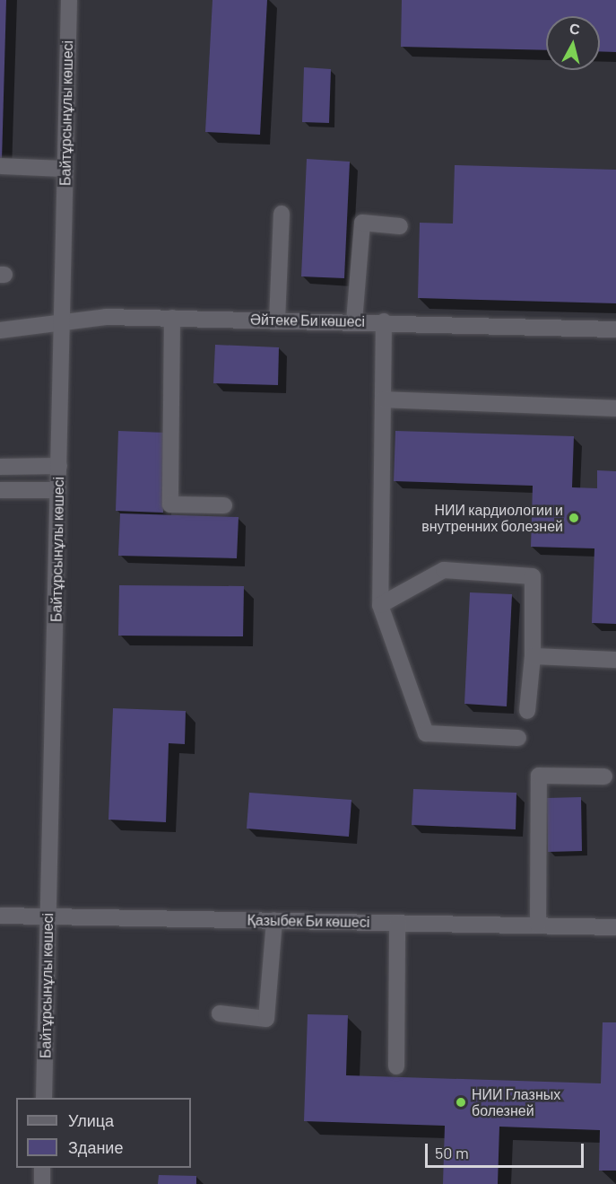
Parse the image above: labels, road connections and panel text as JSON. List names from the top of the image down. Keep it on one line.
{"streets":{"street":["Байтұрсынұлы көшесі","Әйтеке Би көшесі","Қазыбек Би көшесі"]},"crossings":[["Байтұрсынұлы көшесі","Әйтеке Би көшесі"],["Байтұрсынұлы көшесі","Қазыбек Би көшесі"]],"places":["НИИ кардиологии и внутренних болезней","НИИ Глазных болезней"],"legend":["Улица","Здание"],"scale_bar":"50 m","north":"top"}
